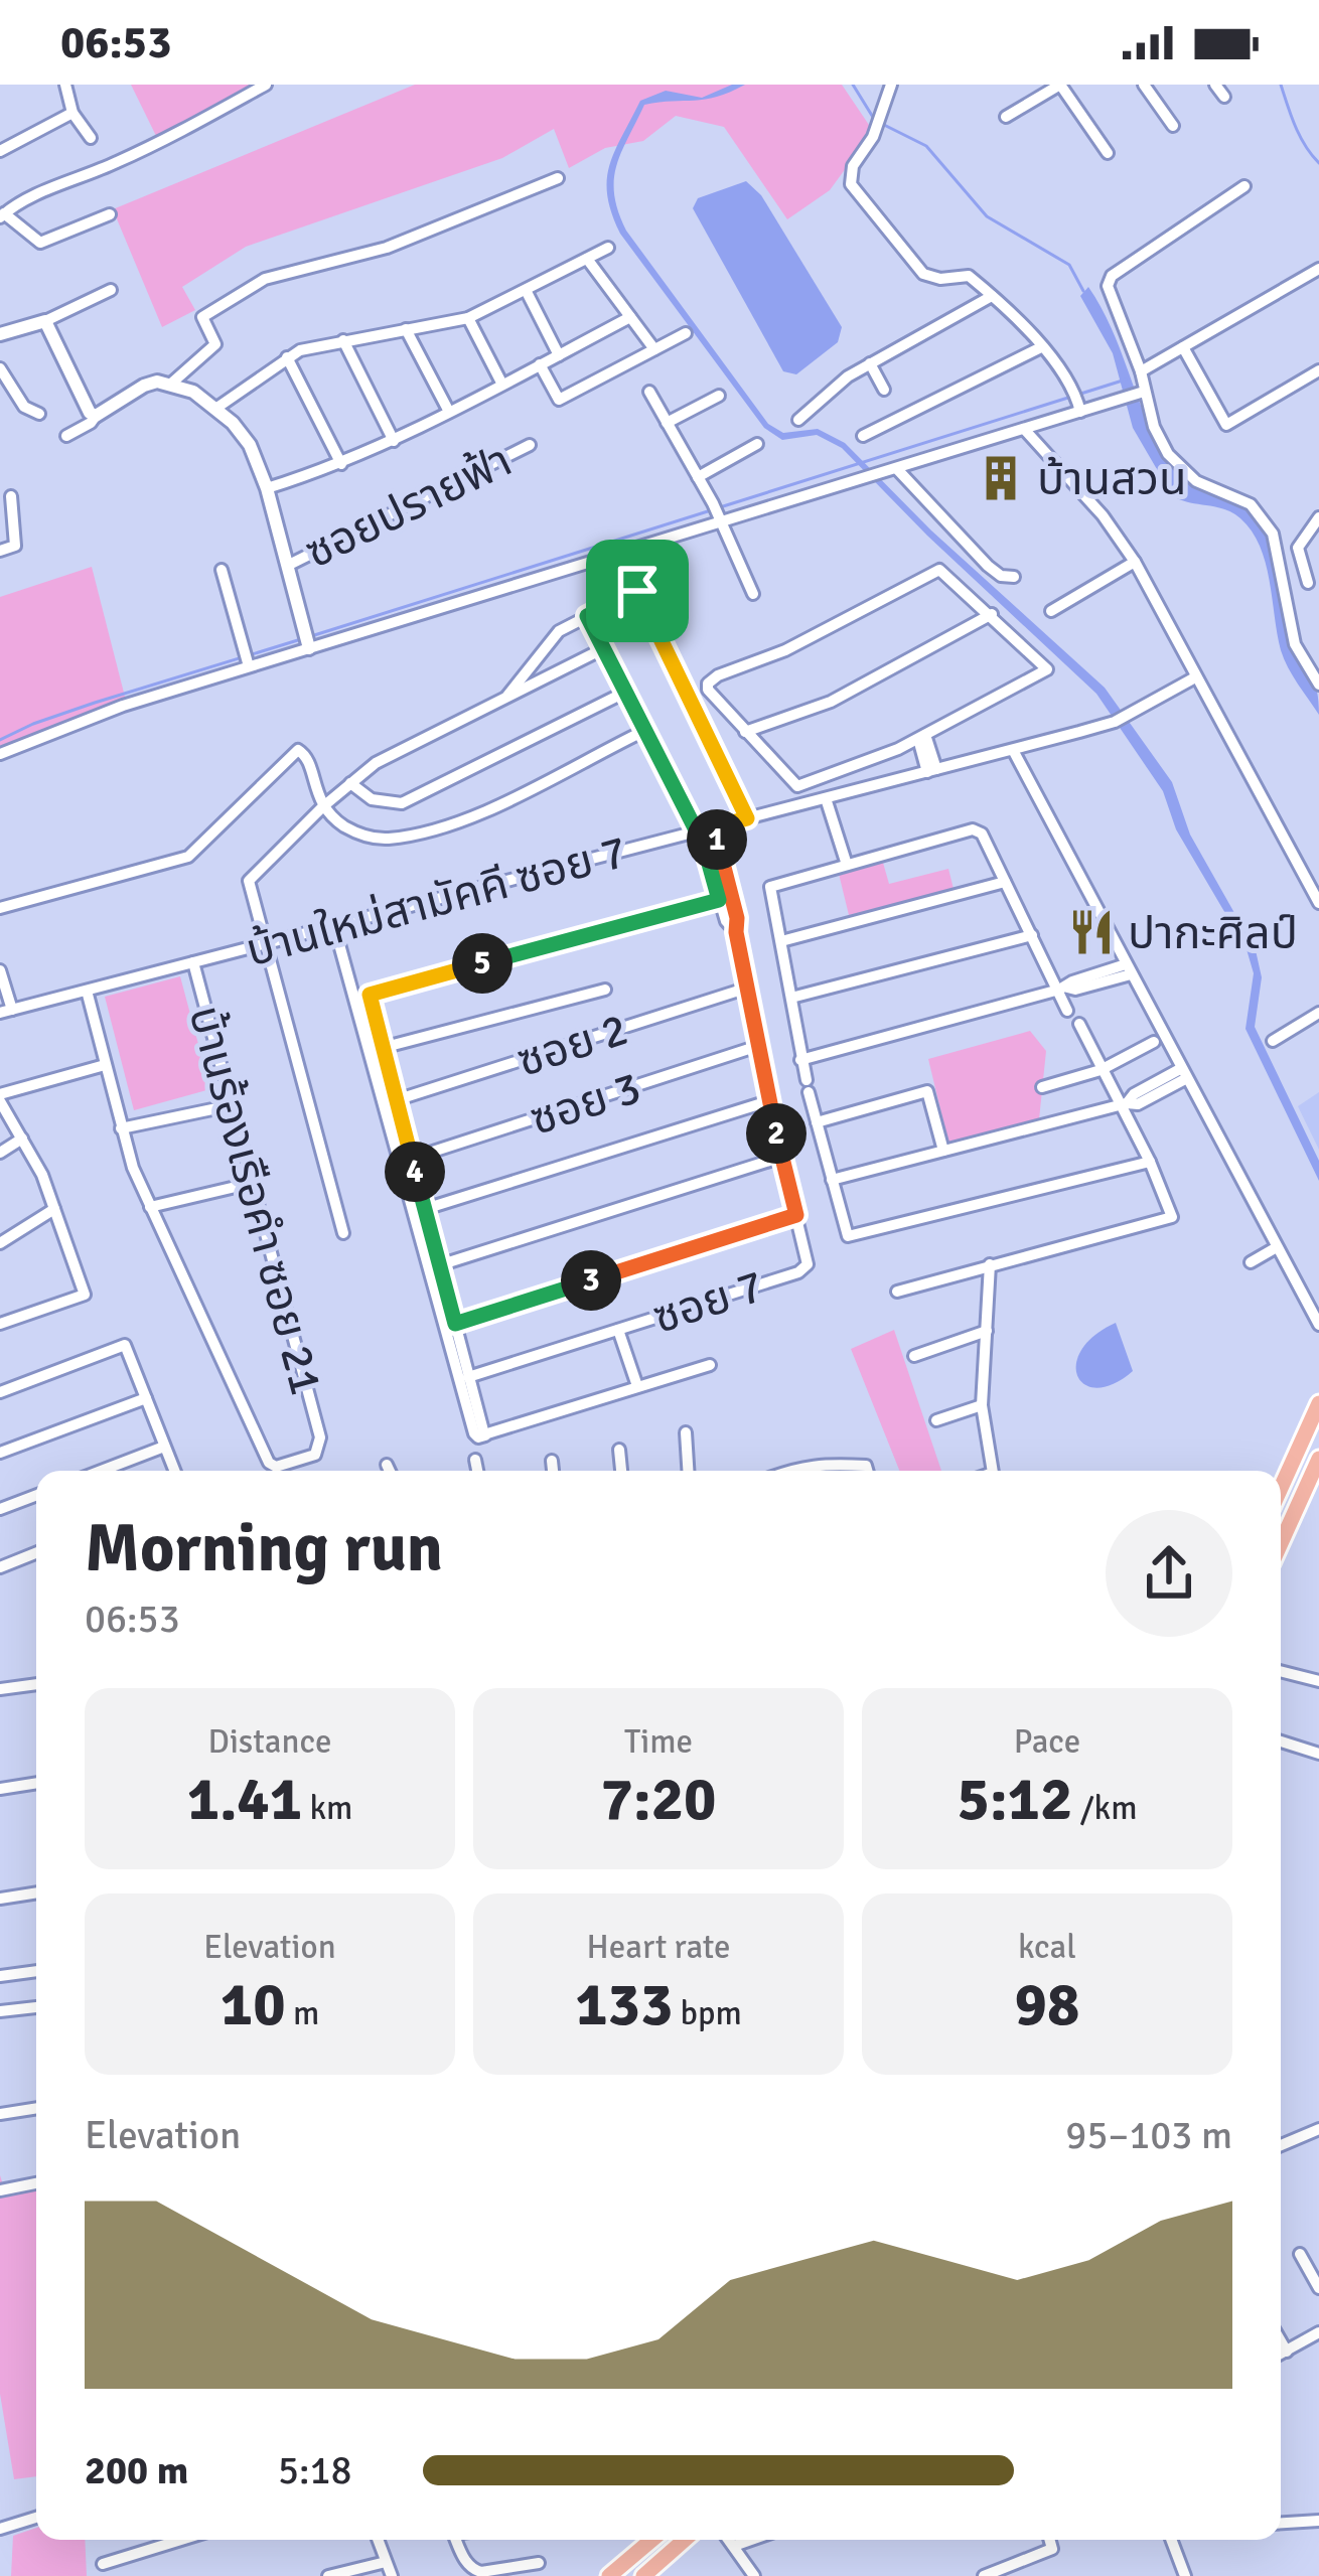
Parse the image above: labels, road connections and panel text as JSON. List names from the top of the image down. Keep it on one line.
{"streets":{"street":["ซอยปรายฟ้า","บ้านใหม่สามัคคี ซอย 7","ซอย 2","ซอย 3","บ้านร้องเรือคำ ซอย 21","ซอย 7"]},"crossings":[["บ้านใหม่สามัคคี ซอย 7","บ้านร้องเรือคำ ซอย 21"]],"places":{"building":["บ้านสวน"],"restaurant":["ปากะศิลป์"]},"page":{"status":"06:53","pins":["1","5","2","4","3"],"heading":["Morning run","06:53"],"stats":[["Distance","1.41 km"],["Time","7:20"],["Pace","5:12 /km"],["Elevation","10 m"],["Heart rate","133 bpm"],["kcal","98"]],"chart":["Elevation","95–103 m"],"list":[{"name":"200 m","note":"5:18"}]}}
